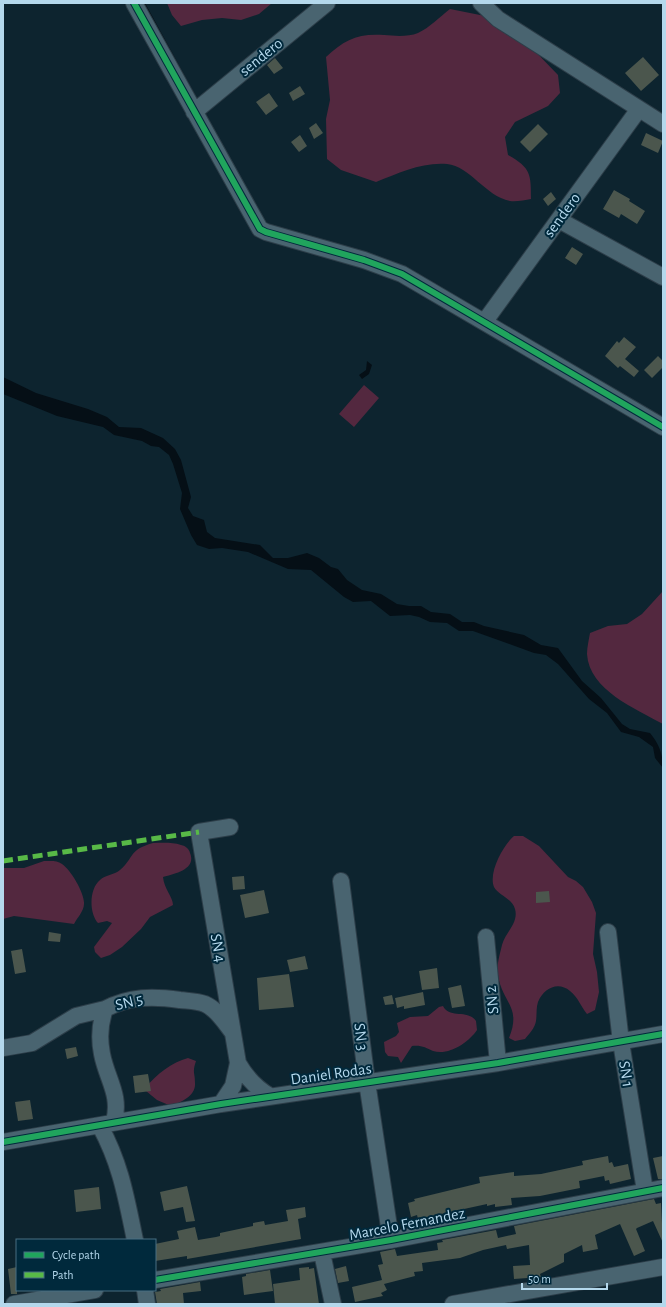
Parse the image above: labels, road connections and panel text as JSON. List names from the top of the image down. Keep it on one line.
{"streets":{"street":["sendero","SN 4","SN 2","SN 5","SN 3","Daniel Rodas","SN 1","Marcelo Fernandez"]},"crossings":[["SN 4","SN 5"],["SN 4","Daniel Rodas"],["SN 2","Daniel Rodas"],["SN 5","Daniel Rodas"],["SN 3","Daniel Rodas"],["SN 3","Marcelo Fernandez"],["Daniel Rodas","SN 1"],["SN 1","Marcelo Fernandez"]],"legend":["Cycle path","Path"],"scale_bar":"50 m"}
